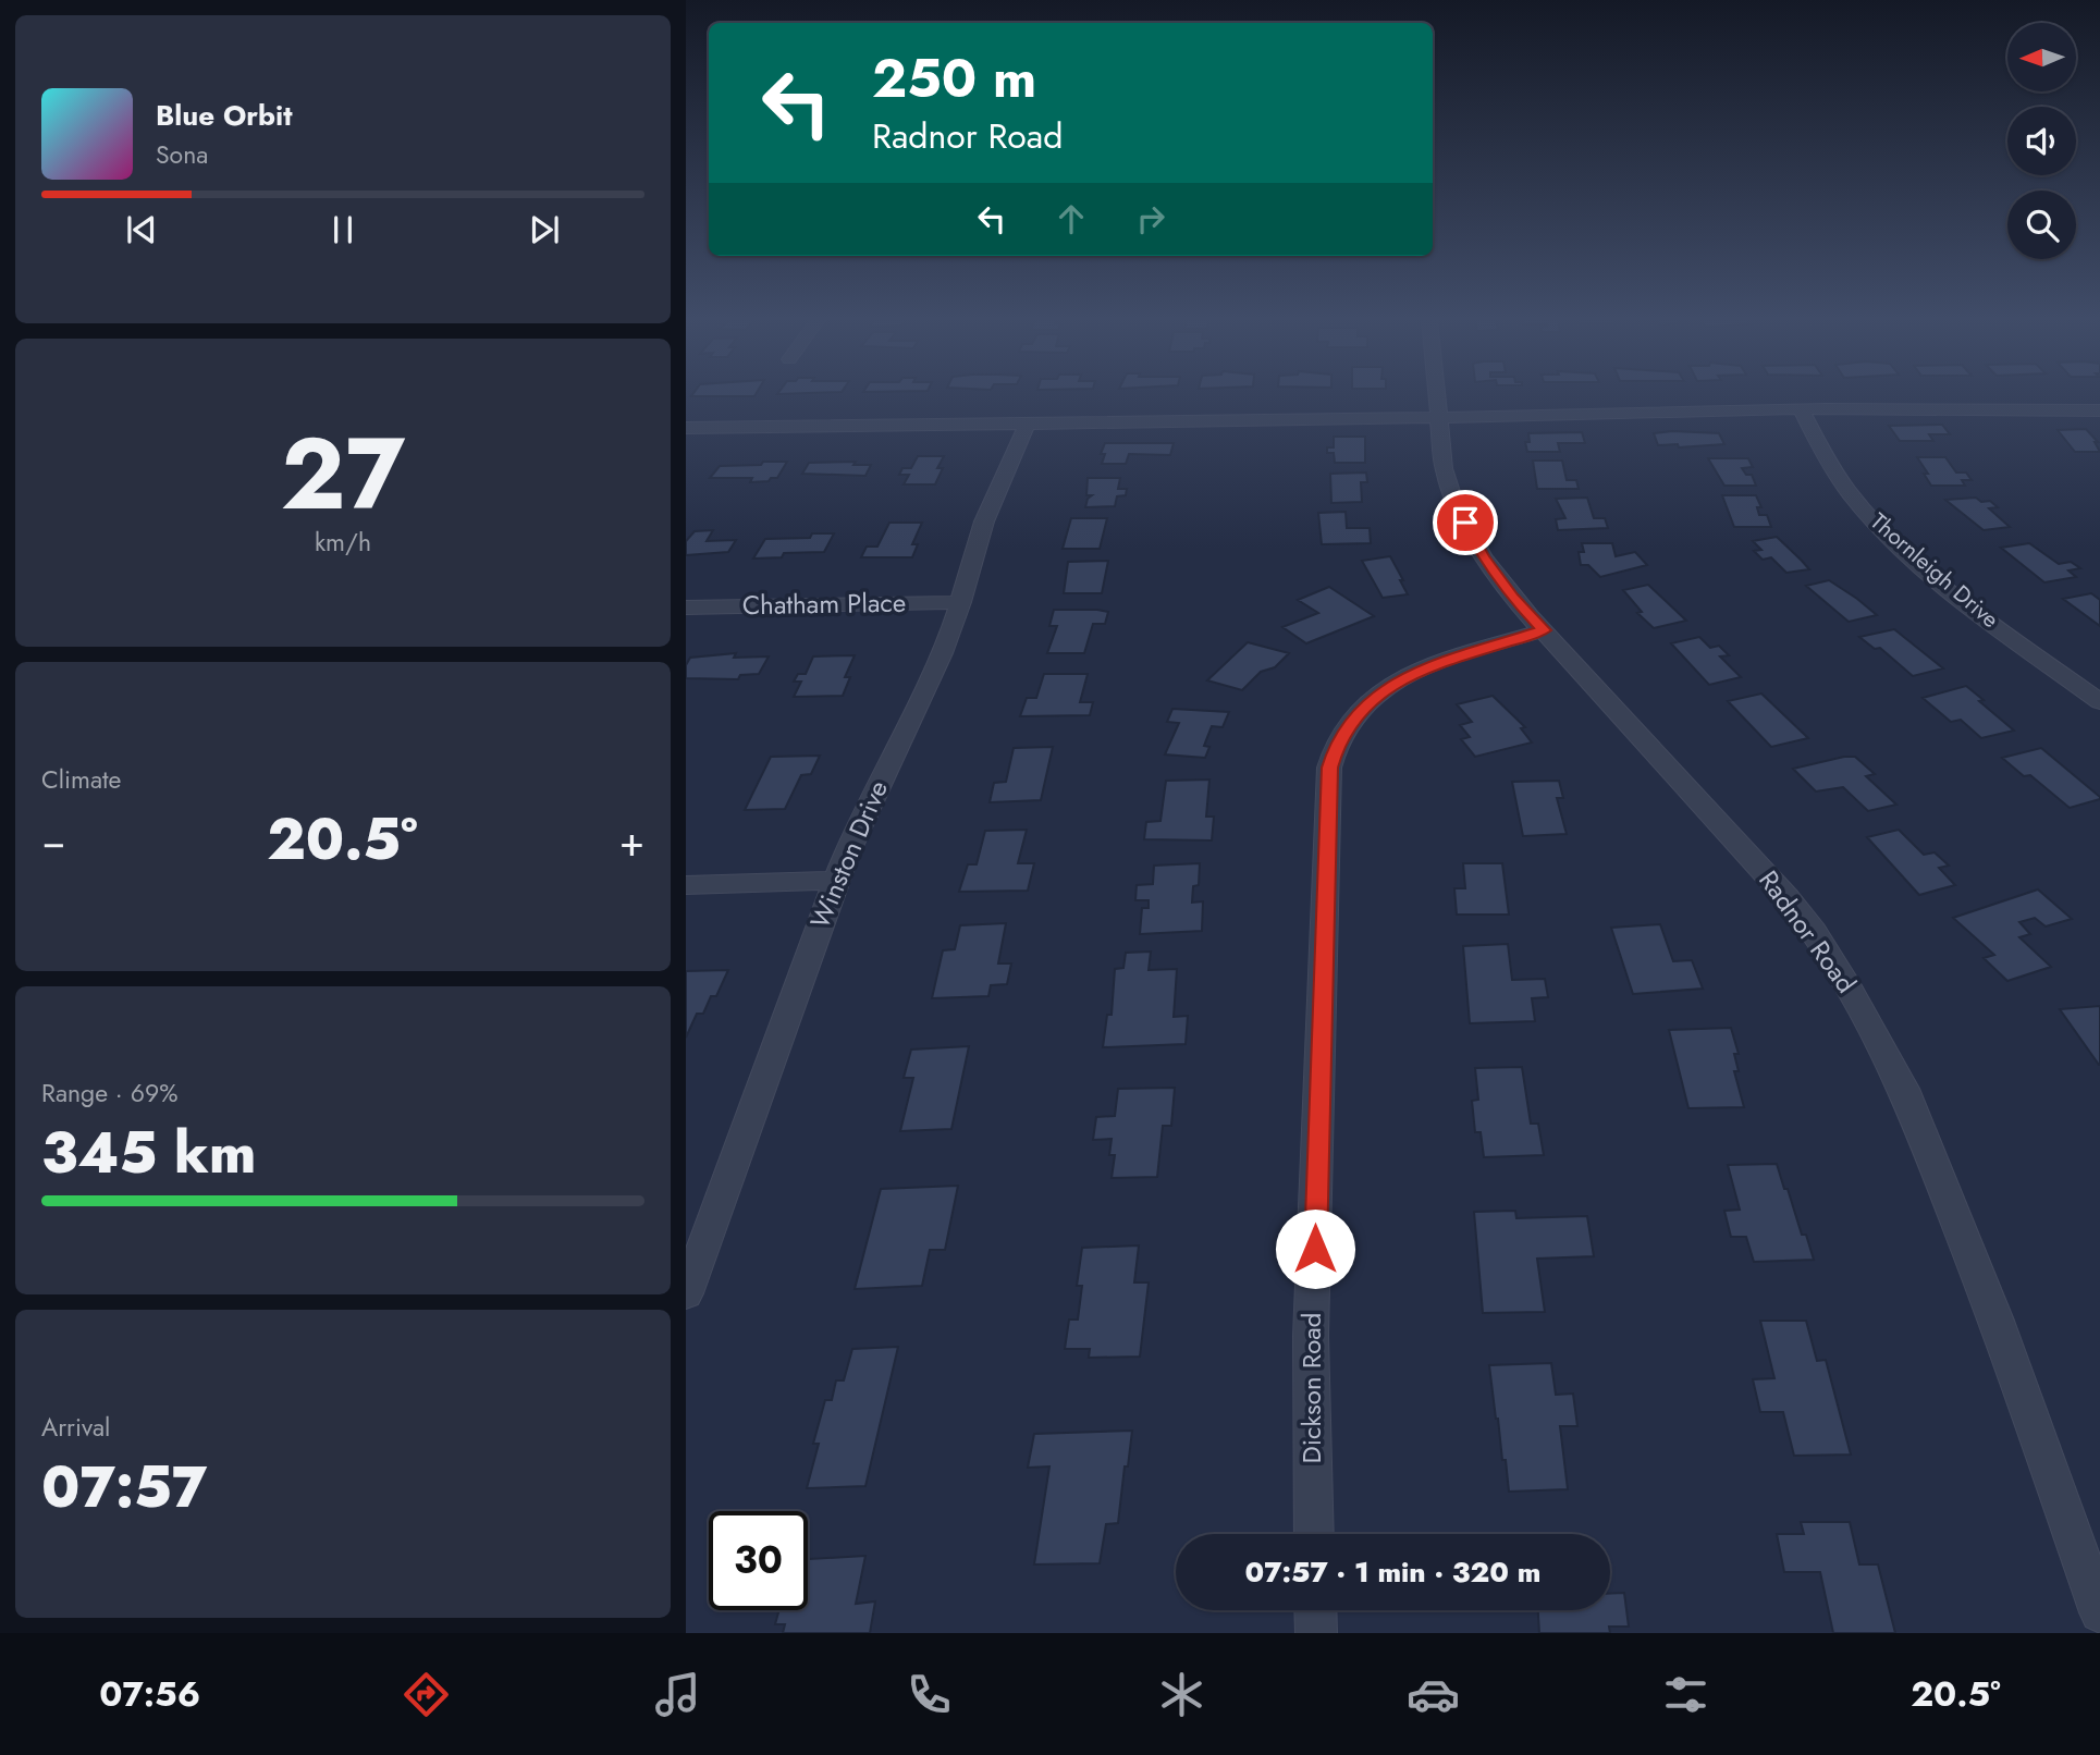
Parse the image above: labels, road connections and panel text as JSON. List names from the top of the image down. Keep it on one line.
{"streets":{"street":["Thornleigh Drive","Chatham Place","Winston Drive","Radnor Road","Dickson Road"]},"crossings":[["Chatham Place","Winston Drive"],["Radnor Road","Dickson Road"]],"north":"left","page":{"turn":["250 m","Radnor Road"],"song":["Blue Orbit","Sona"],"tile":[["27","km/h"],"Climate",["Range · 69%","345 km"],["Arrival","07:57"]],"heat":["−","20.5°","+"],"limit":"30","trip":"07:57 · 1 min · 320 m","tabs":["07:56","20.5°"]}}
